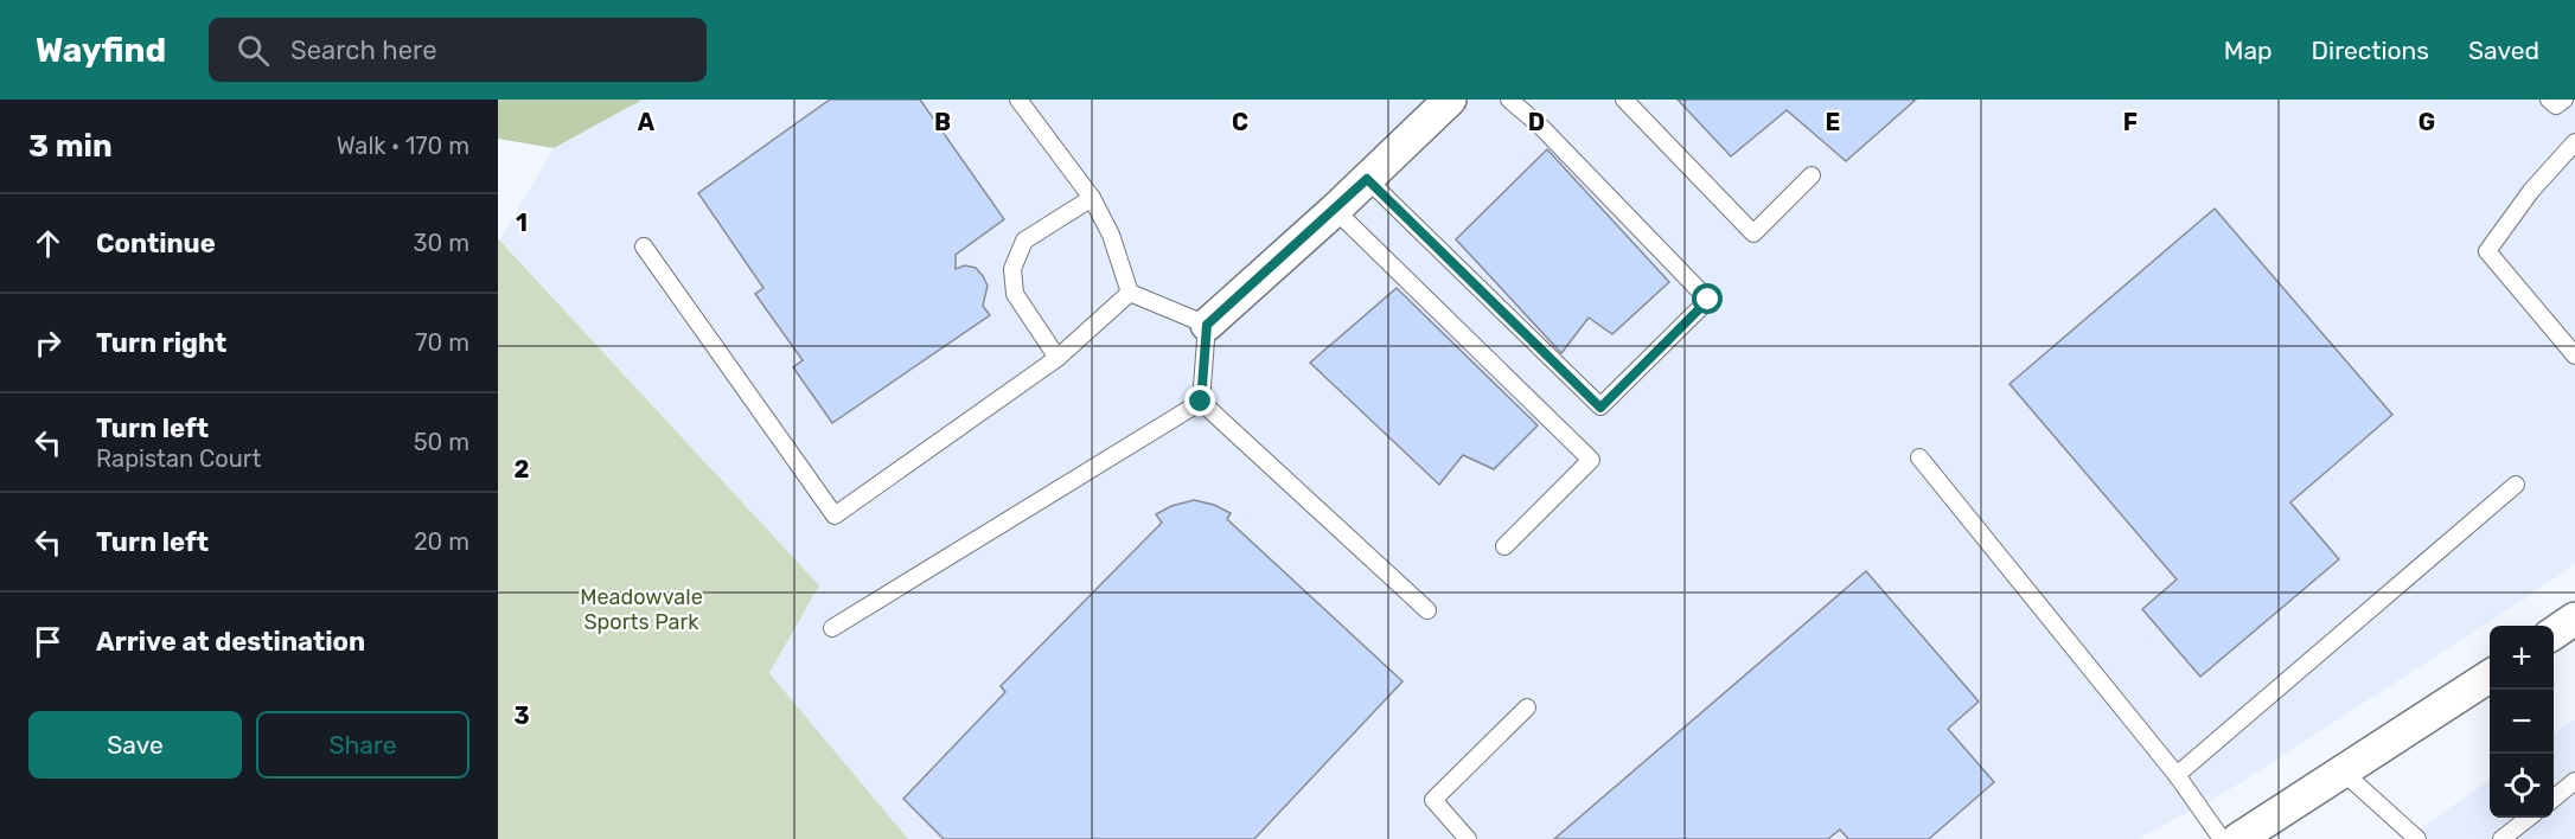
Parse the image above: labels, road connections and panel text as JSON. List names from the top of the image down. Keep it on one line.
{"parks":["Meadowvale Sports Park"],"page":{"header":"Wayfind","search":"Search here","nav":["Map","Directions","Saved"],"heading":["3 min","Walk · 170 m"],"list":[["Continue","30 m"],["Turn right","70 m"],["Turn left","Rapistan Court","50 m"],["Turn left","20 m"],"Arrive at destination"],"map_buttons":["+","−"],"buttons":["Save","Share"]},"grid":{"columns":["A","B","C","D","E","F","G"],"rows":["1","2","3"]}}
